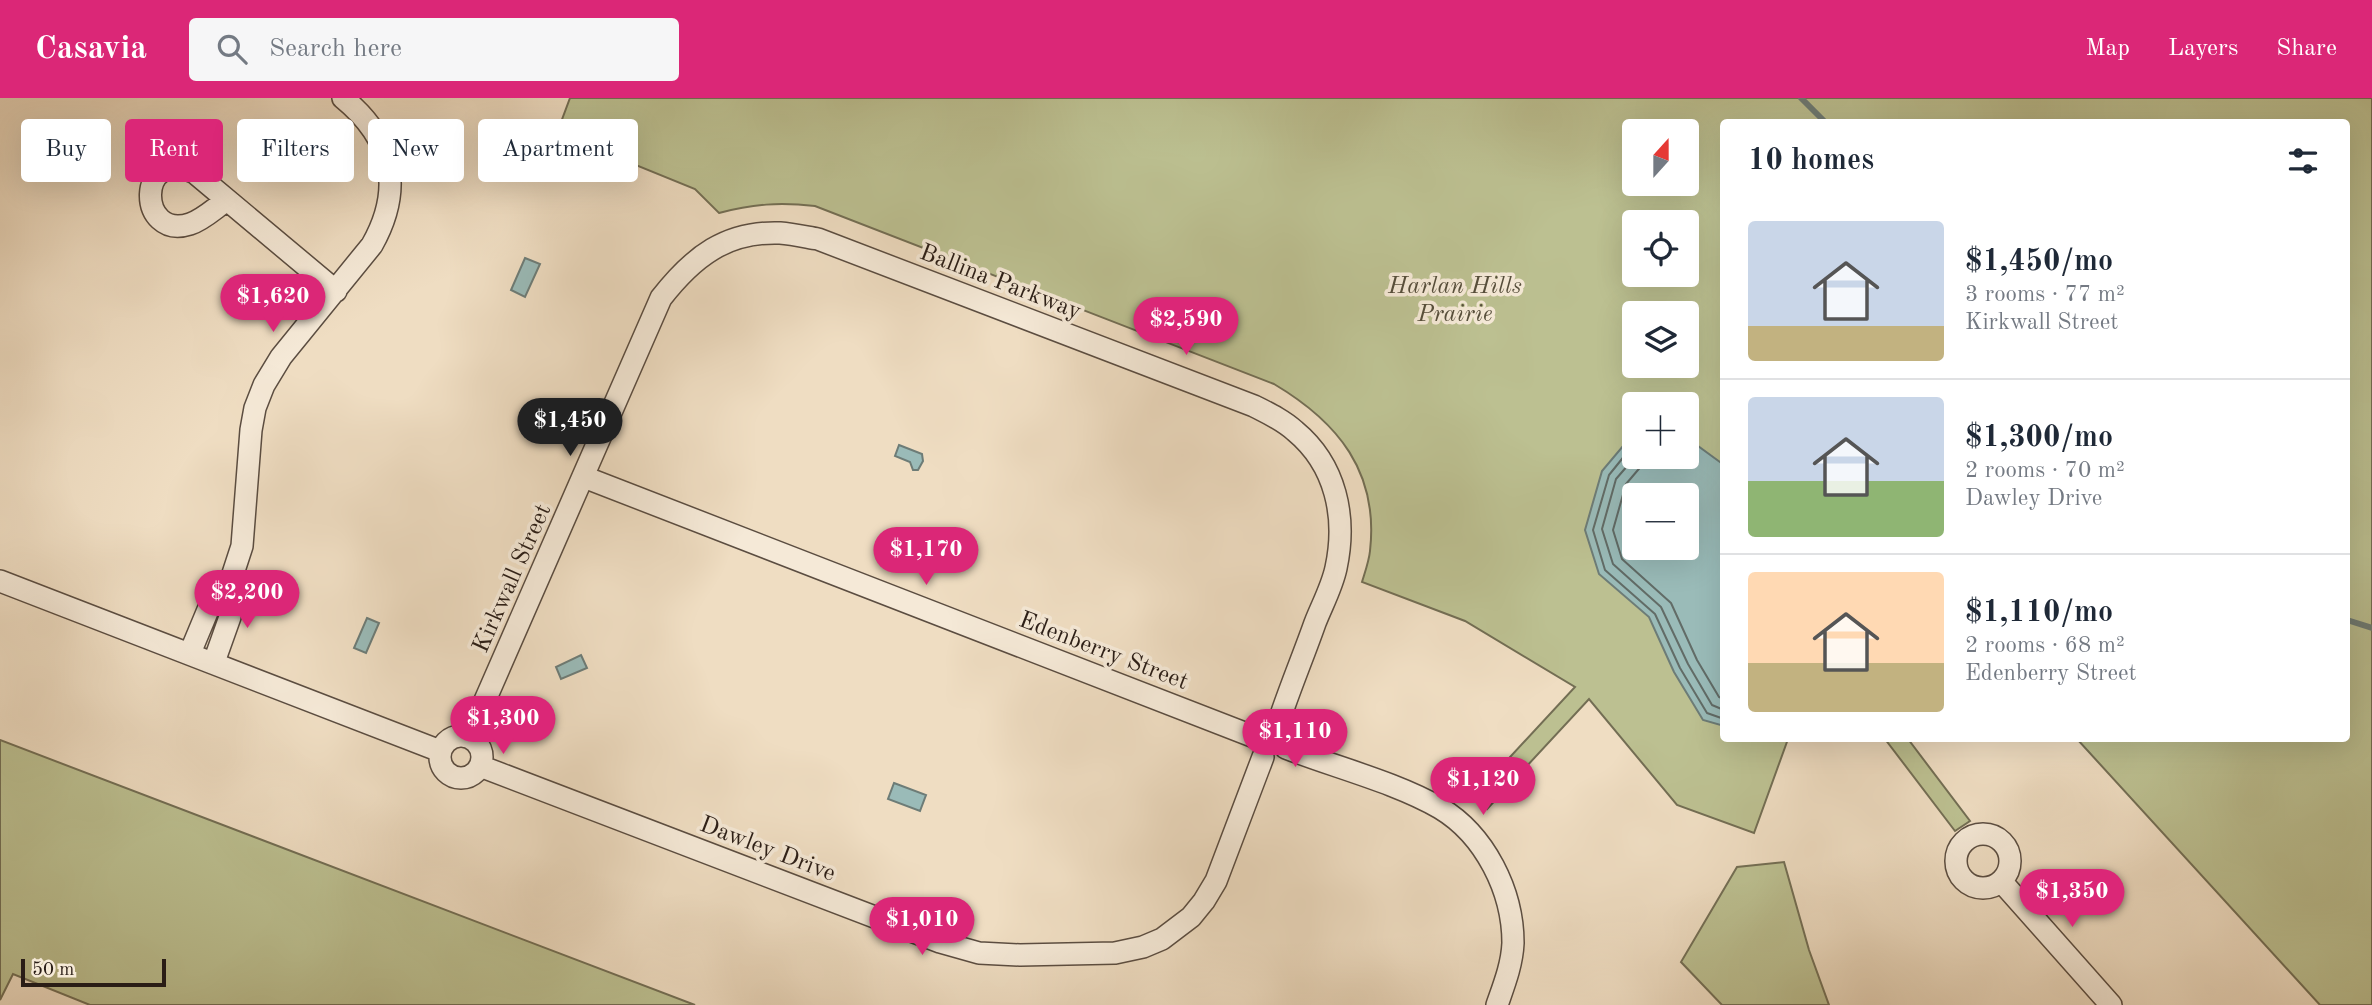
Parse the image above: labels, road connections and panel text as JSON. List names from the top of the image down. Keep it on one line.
{"streets":{"street":["Ballina Parkway","Kirkwall Street","Edenberry Street","Dawley Drive"]},"crossings":[["Ballina Parkway","Kirkwall Street"],["Ballina Parkway","Edenberry Street"],["Ballina Parkway","Dawley Drive"],["Kirkwall Street","Edenberry Street"],["Kirkwall Street","Dawley Drive"],["Edenberry Street","Dawley Drive"]],"parks":["Harlan Hills Prairie"],"scale_bar":"50 m","north":"top","page":{"header":"Casavia","search":"Search here","nav":["Map","Layers","Share"],"map_buttons":["+","−"],"chip":["Buy","Rent","Filters","New","Apartment"],"heading":"10 homes","list":[{"name":"$1,450/mo","note":"3 rooms · 77 m² · Kirkwall Street"},{"name":"$1,300/mo","note":"2 rooms · 70 m² · Dawley Drive"},{"name":"$1,110/mo","note":"2 rooms · 68 m² · Edenberry Street"}],"price":["$1,620","$2,590","$1,450","$1,170","$2,200","$1,300","$1,110","$1,120","$1,350","$1,010"],"scale":"50 m"}}
